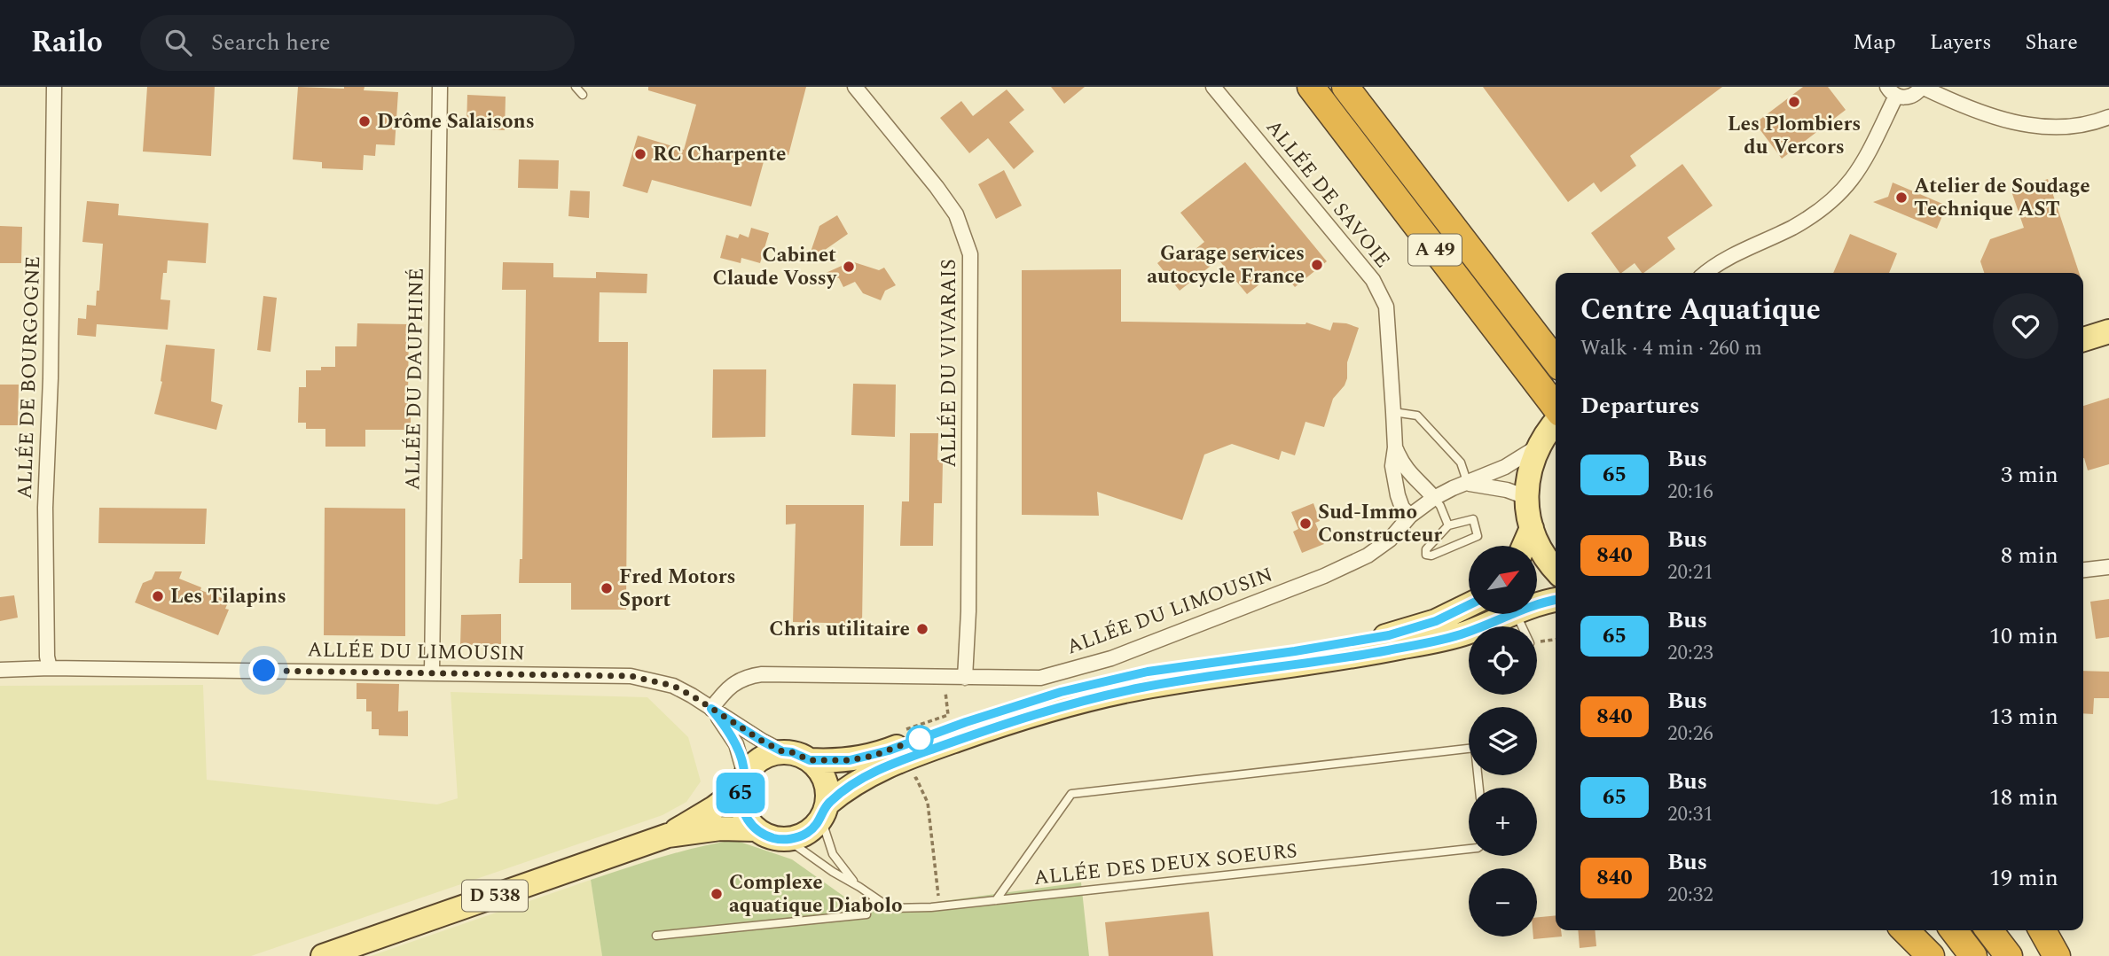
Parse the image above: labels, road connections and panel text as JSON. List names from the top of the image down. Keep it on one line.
{"streets":{"highway":["A 49"],"main road":["D 538"],"street":["ALLÉE DE SAVOIE","ALLÉE DU VIVARAIS","ALLÉE DE BOURGOGNE","ALLÉE DU DAUPHINÉ","ALLÉE DU LIMOUSIN"],"lane":["ALLÉE DES DEUX SOEURS"]},"crossings":[["ALLÉE DE SAVOIE","ALLÉE DU LIMOUSIN"],["A 49","ALLÉE DU LIMOUSIN"],["ALLÉE DU VIVARAIS","ALLÉE DU LIMOUSIN"],["ALLÉE DE BOURGOGNE","ALLÉE DU LIMOUSIN"],["ALLÉE DU DAUPHINÉ","ALLÉE DU LIMOUSIN"],["ALLÉE DU LIMOUSIN","ALLÉE DES DEUX SOEURS"],["ALLÉE DU LIMOUSIN","D 538"],["ALLÉE DES DEUX SOEURS","D 538"]],"places":["Les Plombiers du Vercors","Drôme Salaisons","RC Charpente","Atelier de Soudage Technique AST","Garage services autocycle France","Cabinet Claude Vossy","Sud-Immo Constructeur","Fred Motors Sport","Les Tilapins","Chris utilitaire","Complexe aquatique Diabolo"],"lines":["bus line 65"],"north":"top right","page":{"header":"Railo","search":"Search here","nav":["Map","Layers","Share"],"on_map":"65","heading":[["Centre Aquatique","Walk · 4 min · 260 m"],"Departures"],"list":[{"mark":"65","name":"Bus","note":"20:16","value":"3 min"},{"mark":"840","name":"Bus","note":"20:21","value":"8 min"},{"mark":"65","name":"Bus","note":"20:23","value":"10 min"},{"mark":"840","name":"Bus","note":"20:26","value":"13 min"},{"mark":"65","name":"Bus","note":"20:31","value":"18 min"},{"mark":"840","name":"Bus","note":"20:32","value":"19 min"}],"map_buttons":["+","−"]}}
